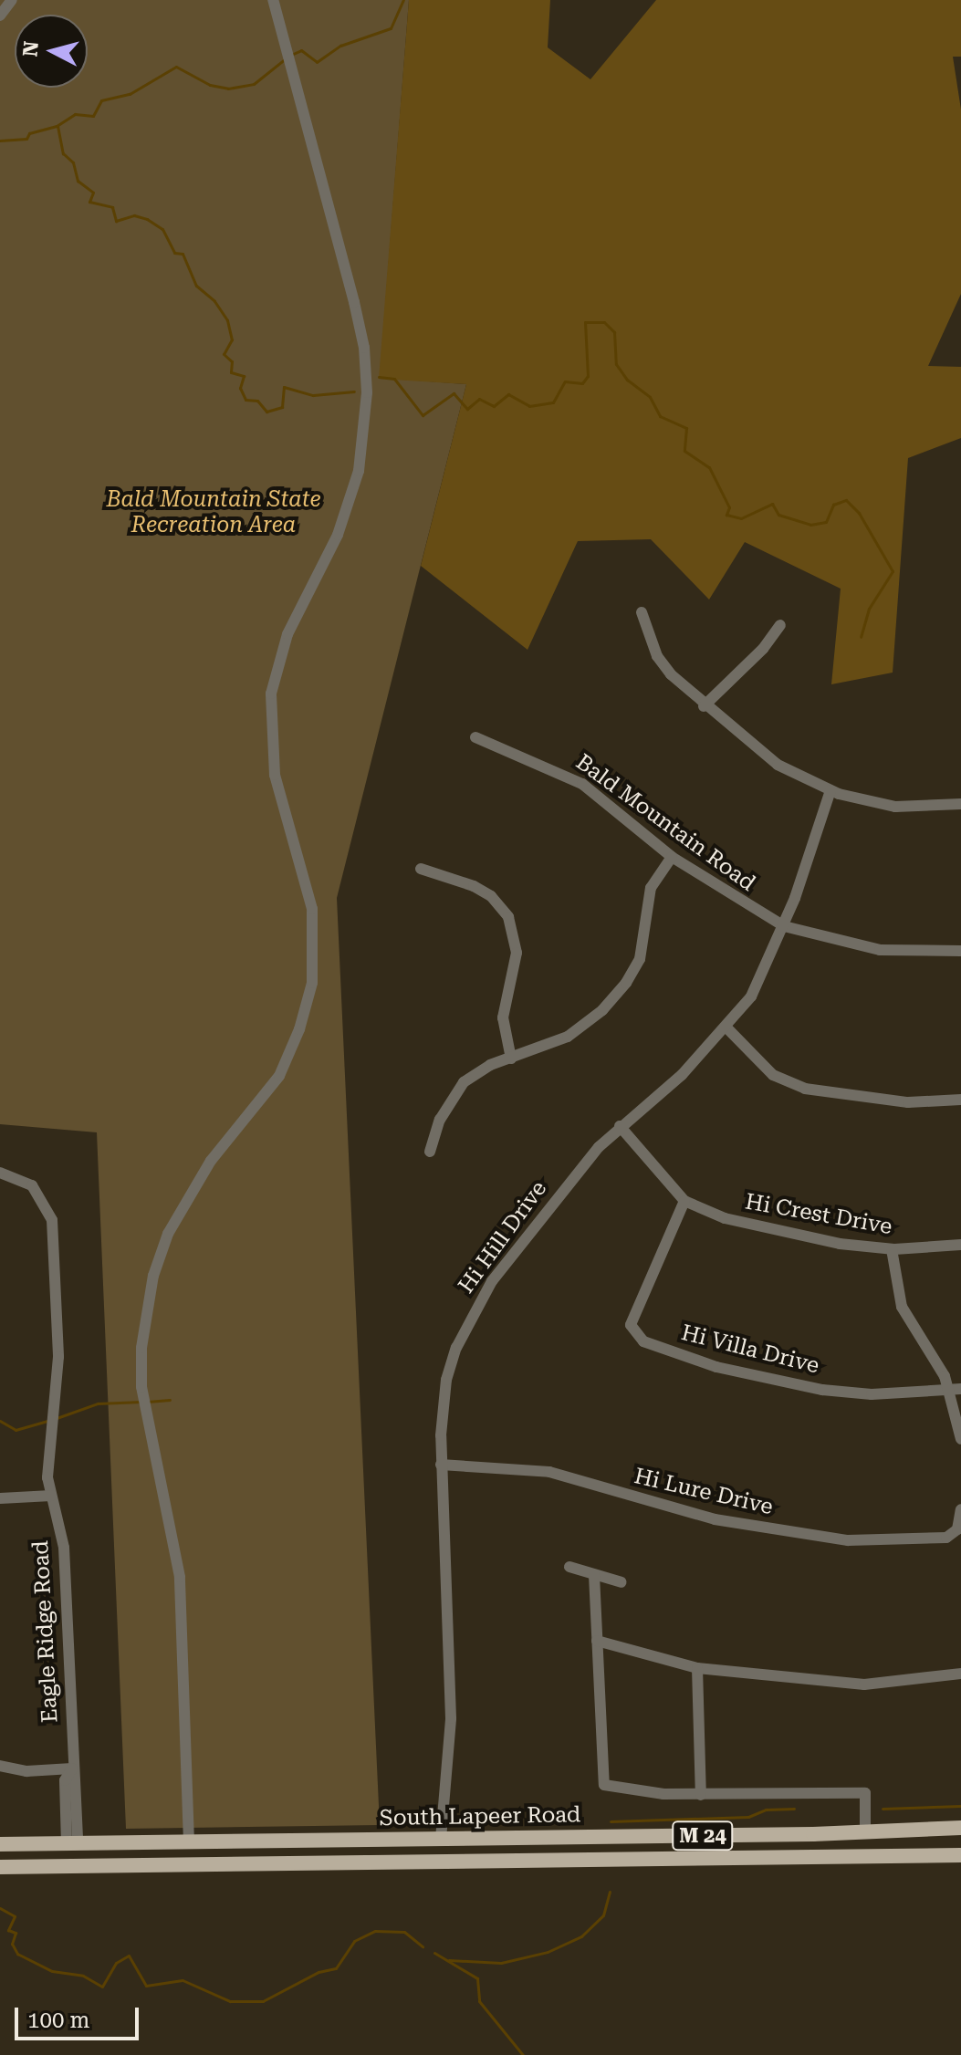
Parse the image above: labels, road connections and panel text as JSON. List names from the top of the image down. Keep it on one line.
{"streets":{"main road":["South Lapeer Road","M 24"],"street":["Bald Mountain Road","Hi Crest Drive","Hi Hill Drive","Hi Villa Drive","Hi Lure Drive","Eagle Ridge Road"]},"crossings":[["Bald Mountain Road","Hi Hill Drive"],["Hi Crest Drive","Hi Hill Drive"],["Hi Crest Drive","Hi Villa Drive"],["Hi Hill Drive","Hi Lure Drive"],["Hi Hill Drive","South Lapeer Road"],["Eagle Ridge Road","South Lapeer Road"]],"parks":["Bald Mountain State Recreation Area"],"scale_bar":"100 m","north":"left"}
